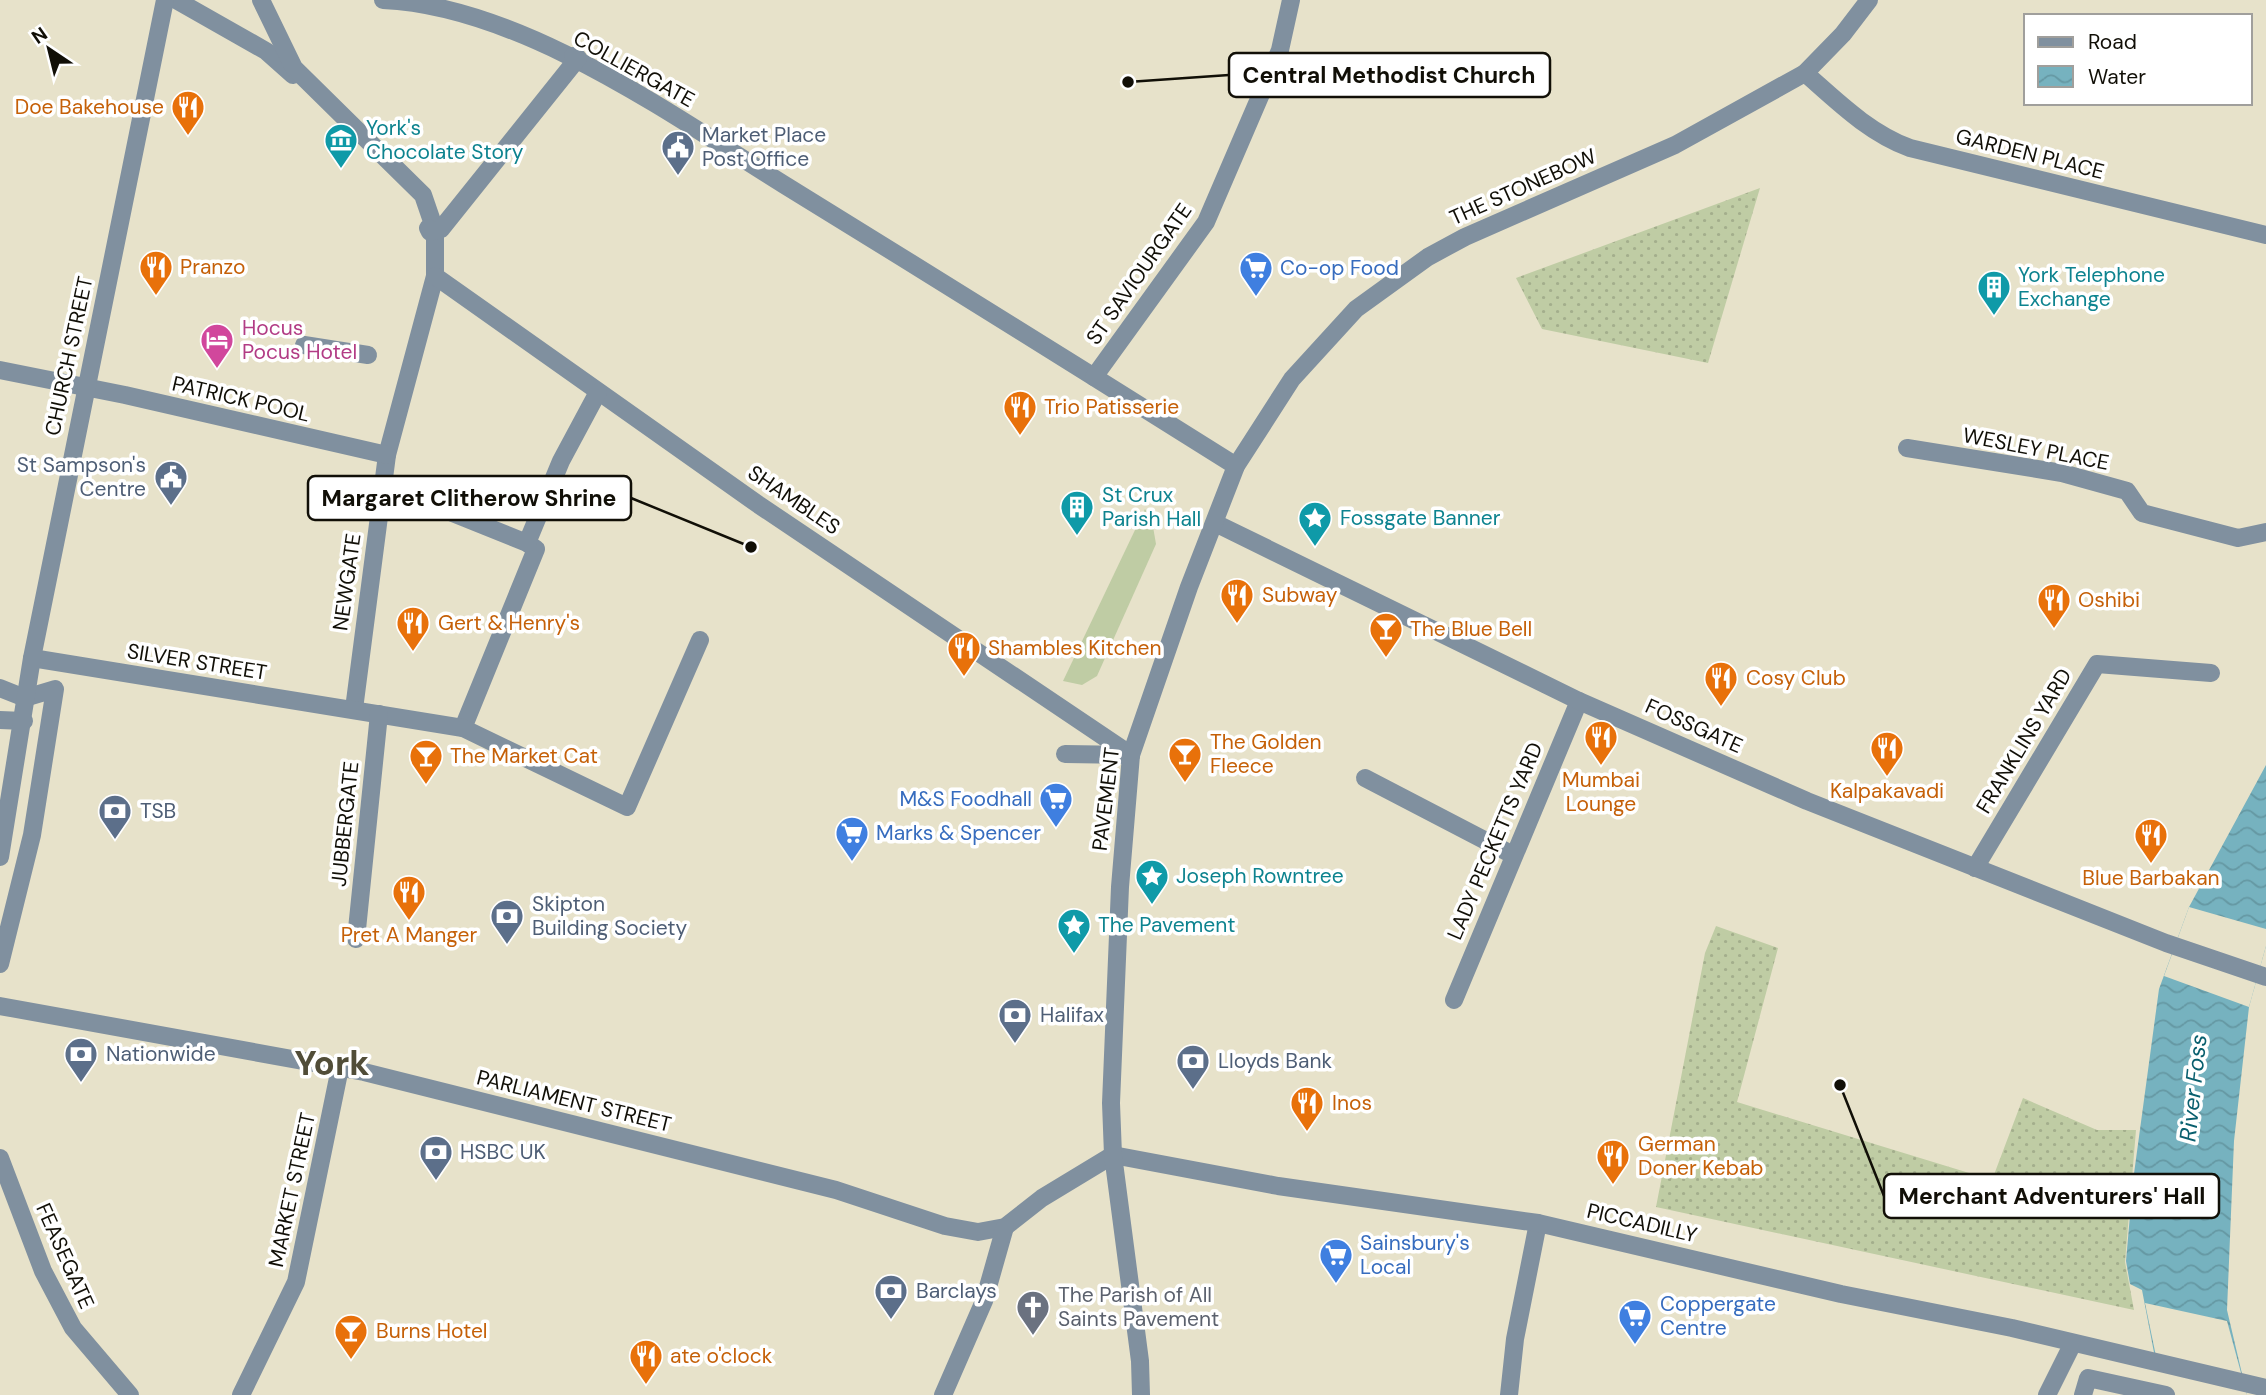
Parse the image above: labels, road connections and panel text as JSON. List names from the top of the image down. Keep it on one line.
{"streets":{"street":["COLLIERGATE","GARDEN PLACE","THE STONEBOW","ST SAVIOURGATE","CHURCH STREET","PATRICK POOL","WESLEY PLACE","SHAMBLES","NEWGATE","SILVER STREET","FOSSGATE","FRANKLINS YARD","PAVEMENT","JUBBERGATE","LADY PECKETTS YARD","PARLIAMENT STREET","MARKET STREET","PICCADILLY","FEASEGATE"]},"crossings":[["COLLIERGATE","THE STONEBOW"],["COLLIERGATE","ST SAVIOURGATE"],["COLLIERGATE","PAVEMENT"],["GARDEN PLACE","THE STONEBOW"],["THE STONEBOW","PAVEMENT"],["CHURCH STREET","PATRICK POOL"],["CHURCH STREET","SILVER STREET"],["PATRICK POOL","NEWGATE"],["SHAMBLES","NEWGATE"],["SHAMBLES","PAVEMENT"],["NEWGATE","SILVER STREET"],["SILVER STREET","JUBBERGATE"],["FOSSGATE","FRANKLINS YARD"],["FOSSGATE","PAVEMENT"],["FOSSGATE","LADY PECKETTS YARD"],["PAVEMENT","PICCADILLY"],["PARLIAMENT STREET","MARKET STREET"]],"districts":["York"],"water":["River Foss"],"places":{"other":["Central Methodist Church","Margaret Clitherow Shrine","Merchant Adventurers' Hall"],"restaurant":["Doe Bakehouse","Pranzo","Trio Patisserie","Subway","Oshibi","Gert & Henry's","Shambles Kitchen","Cosy Club","Mumbai Lounge","Kalpakavadi","Blue Barbakan","Pret A Manger","Inos","German Doner Kebab","ate o'clock"],"museum":["York's Chocolate Story"],"public building":["Market Place Post Office","St Sampson's Centre"],"supermarket":["Co-op Food","M&S Foodhall","Marks & Spencer","Sainsbury's Local","Coppergate Centre"],"building":["York Telephone Exchange","St Crux Parish Hall"],"hotel":["Hocus Pocus Hotel"],"place":["Fossgate Banner","Joseph Rowntree","The Pavement"],"bar":["The Blue Bell","The Golden Fleece","The Market Cat","Burns Hotel"],"bank":["TSB","Skipton Building Society","Halifax","Nationwide","Lloyds Bank","HSBC UK","Barclays"],"church":["The Parish of All Saints Pavement"]},"legend":["Road","Water"],"north":"top left"}
